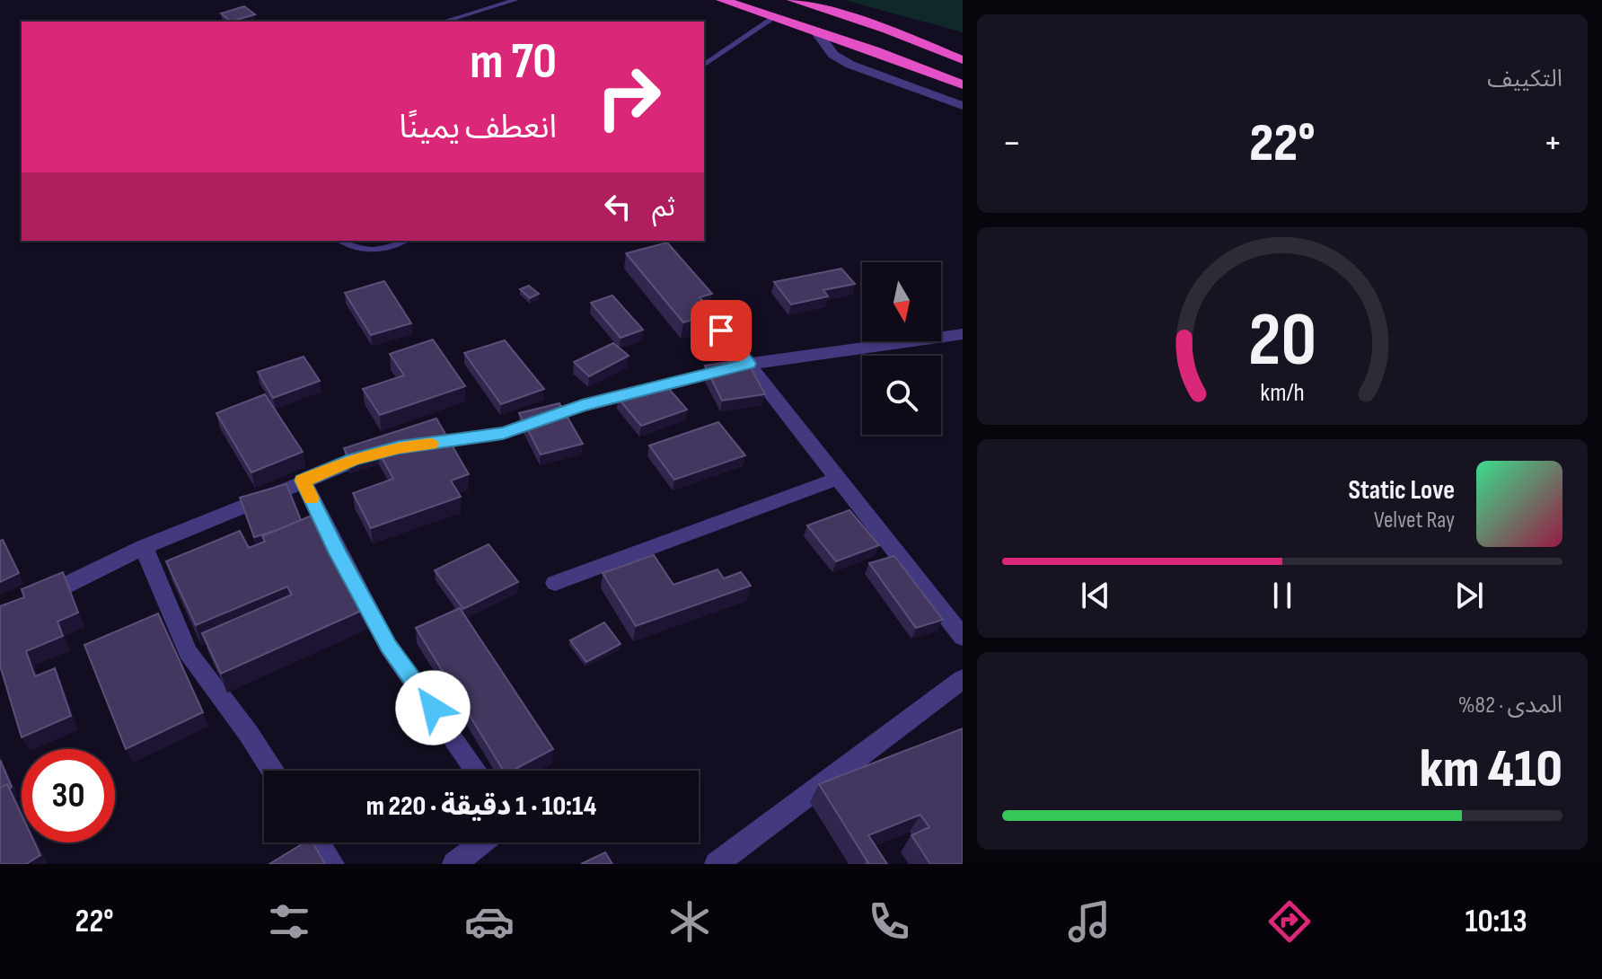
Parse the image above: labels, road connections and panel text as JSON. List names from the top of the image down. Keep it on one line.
{"north":"bottom","page":{"tile":["التكييف",["المدى · 82%","410 km"]],"turn":["70 m","انعطف يمينًا"],"heat":["−","22°","+"],"then":"ثم","song":["Static Love","Velvet Ray"],"limit":"30","trip":"10:14 · 1 دقيقة · 220 m","tabs":["10:13","22°"],"gauge":["20","km/h"]}}
